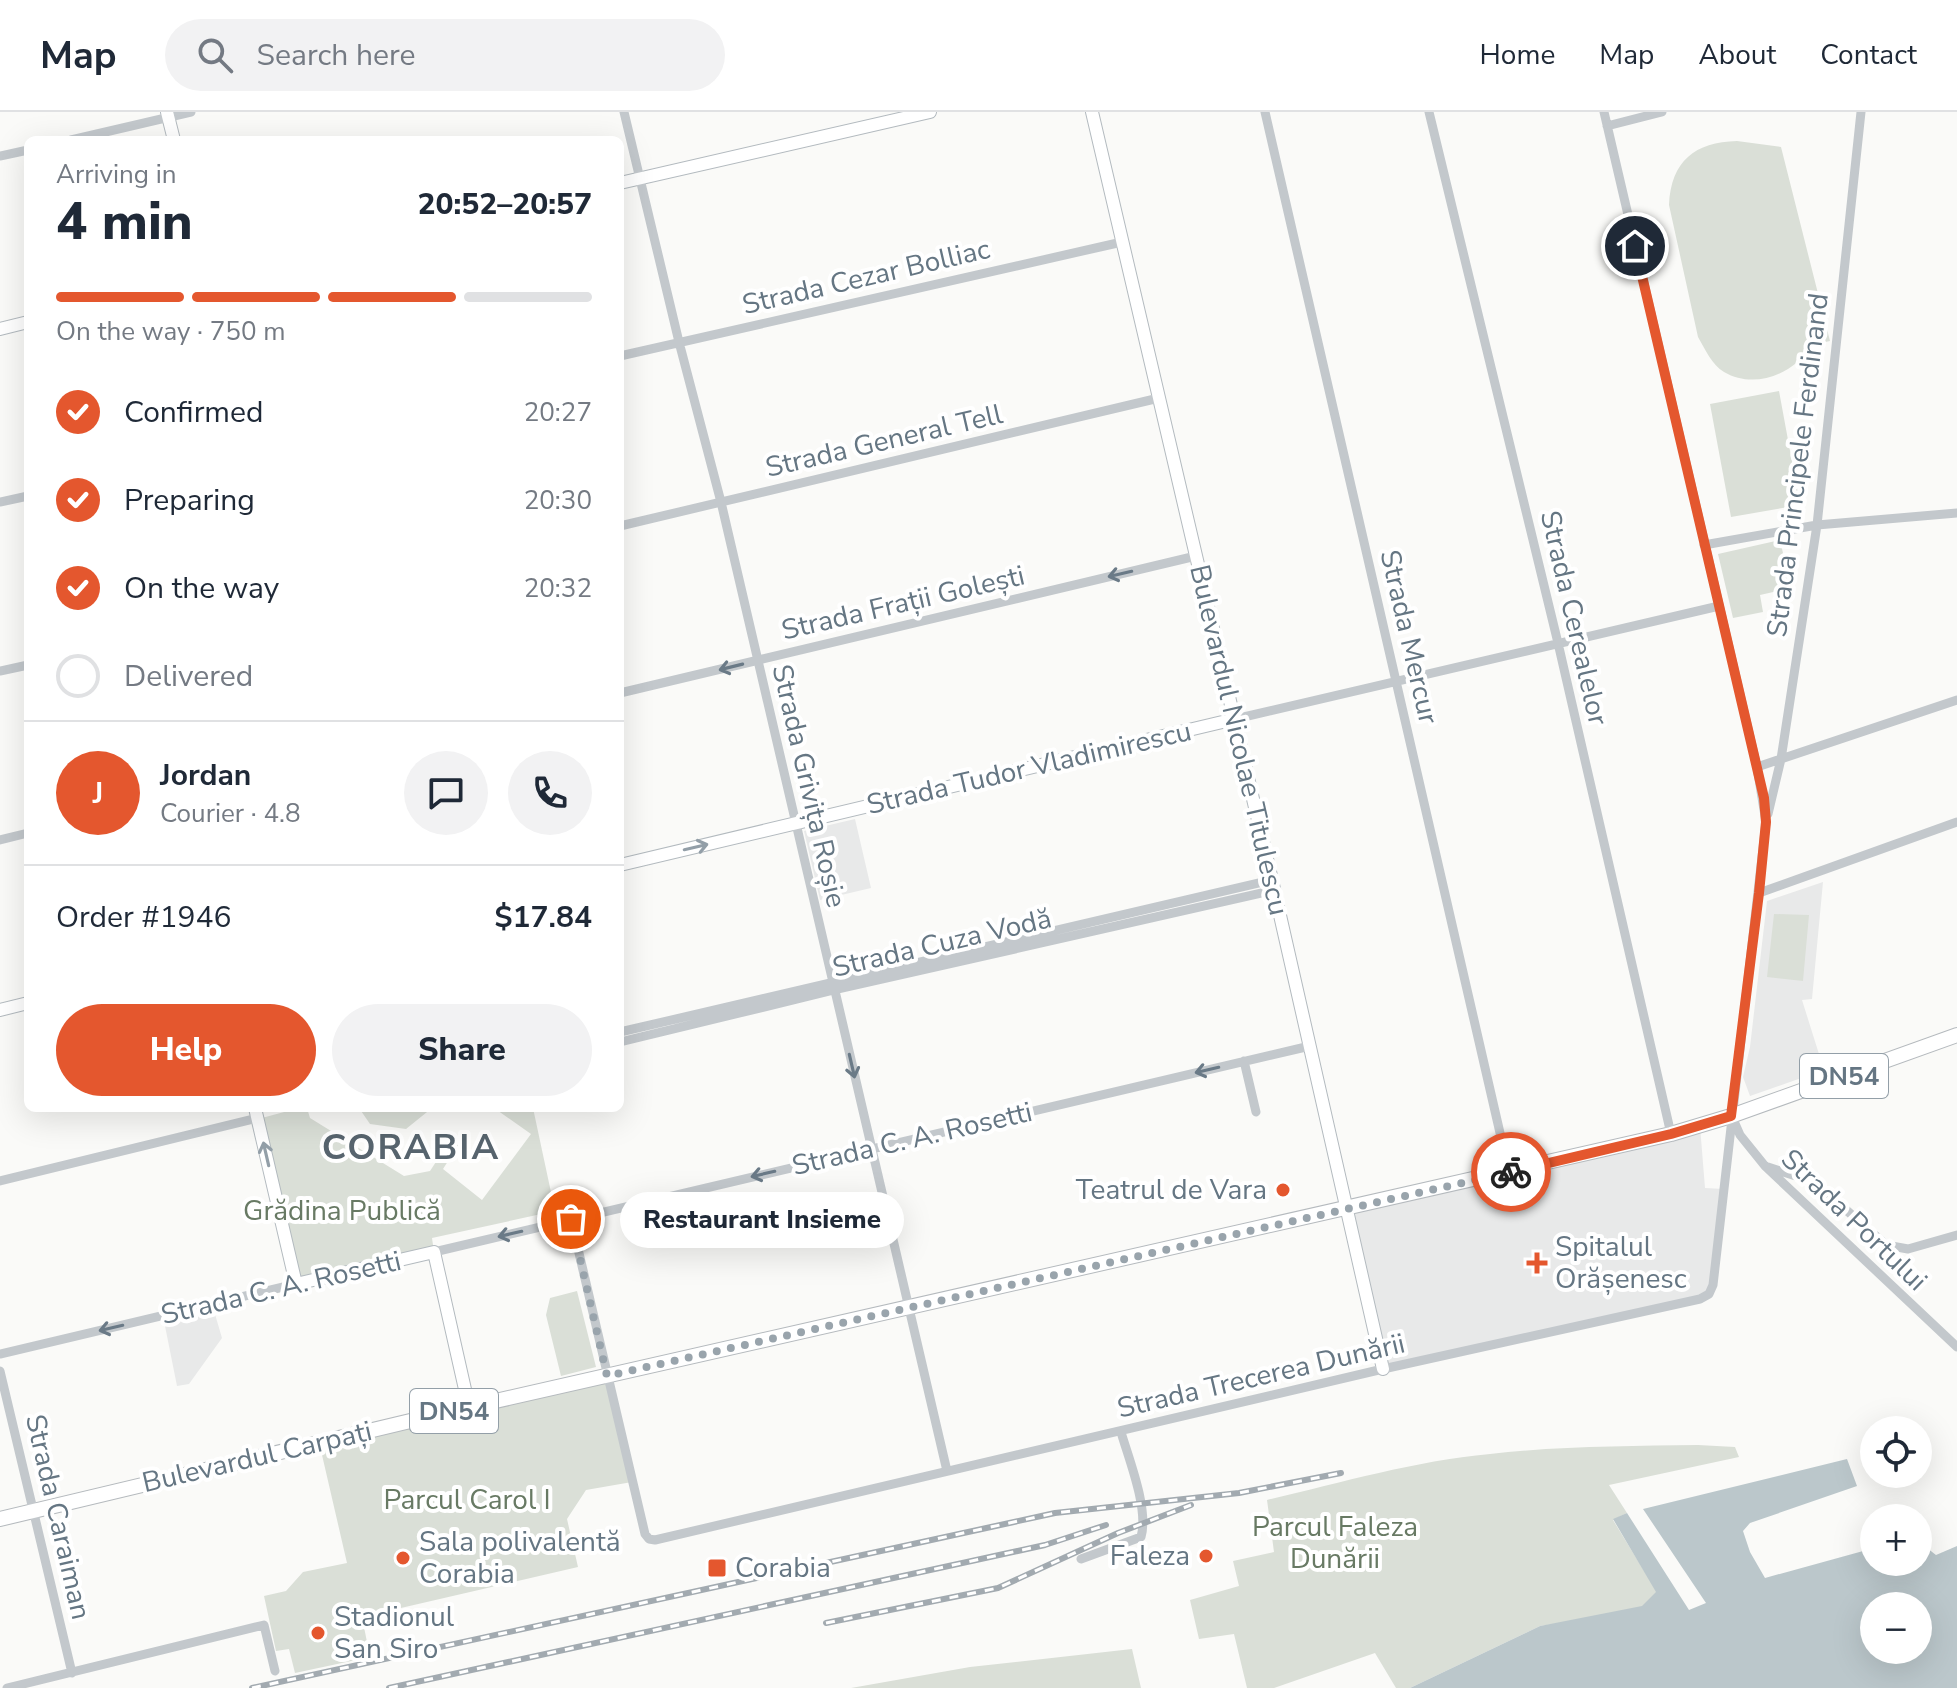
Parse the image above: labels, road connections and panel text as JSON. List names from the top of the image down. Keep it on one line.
{"streets":{"main road":["DN54","Bulevardul Carpați"],"street":["Strada Cezar Bolliac","Strada General Tell","Strada Principele Ferdinand","Strada Frații Golești","Strada Cerealelor","Strada Mercur","Bulevardul Nicolae Titulescu","Strada Tudor Vladimirescu","Strada Grivița Roșie","Strada Cuza Vodă","Strada C. A. Rosetti","Strada Portului","Strada Trecerea Dunării","Strada Caraiman"]},"crossings":[["Strada Cezar Bolliac","Bulevardul Nicolae Titulescu"],["Strada Cezar Bolliac","Strada Grivița Roșie"],["Strada General Tell","Bulevardul Nicolae Titulescu"],["Strada General Tell","Strada Grivița Roșie"],["Strada Frații Golești","Bulevardul Nicolae Titulescu"],["Strada Frații Golești","Strada Grivița Roșie"],["Strada Cerealelor","Strada Tudor Vladimirescu"],["Strada Cerealelor","Bulevardul Carpați"],["Strada Mercur","Strada Tudor Vladimirescu"],["Strada Mercur","Bulevardul Carpați"],["Bulevardul Nicolae Titulescu","Strada Tudor Vladimirescu"],["Bulevardul Nicolae Titulescu","Strada Cuza Vodă"],["Bulevardul Nicolae Titulescu","Strada C. A. Rosetti"],["Bulevardul Nicolae Titulescu","Strada Trecerea Dunării"],["Bulevardul Nicolae Titulescu","Bulevardul Carpați"],["Strada Tudor Vladimirescu","Strada Grivița Roșie"],["Strada Grivița Roșie","Strada Cuza Vodă"],["Strada Grivița Roșie","Strada C. A. Rosetti"],["Strada Grivița Roșie","Strada Trecerea Dunării"],["Strada Grivița Roșie","Bulevardul Carpați"],["DN54","Strada Portului"],["DN54","Strada Trecerea Dunării"],["DN54","Bulevardul Carpați"],["Strada Portului","Strada Trecerea Dunării"],["Strada Portului","Bulevardul Carpați"],["Strada Trecerea Dunării","Bulevardul Carpați"],["Bulevardul Carpați","Strada Caraiman"]],"one_way":["Strada Frații Golești","Strada C. A. Rosetti"],"districts":["CORABIA"],"parks":["Grădina Publică","Parcul Carol I","Parcul Faleza Dunării"],"places":{"other":["Teatrul de Vara","Restaurant Insieme","Faleza","Sala polivalentă Corabia","Stadionul San Siro"],"health":["Spitalul Orășenesc"],"transit":["Corabia"]},"page":{"header":"Map","search":"Search here","nav":["Home","Map","About","Contact"],"heading":["4 min","Arriving in","20:52–20:57"],"panel":["Jordan","Courier · 4.8","Order #1946","$17.84"],"bar":"On the way · 750 m","list":[["Confirmed","20:27"],["Preparing","20:30"],["On the way","20:32"],"Delivered"],"round":"J","buttons":["Help","Share"],"bubble":"Restaurant Insieme","map_buttons":["+","−"]}}
